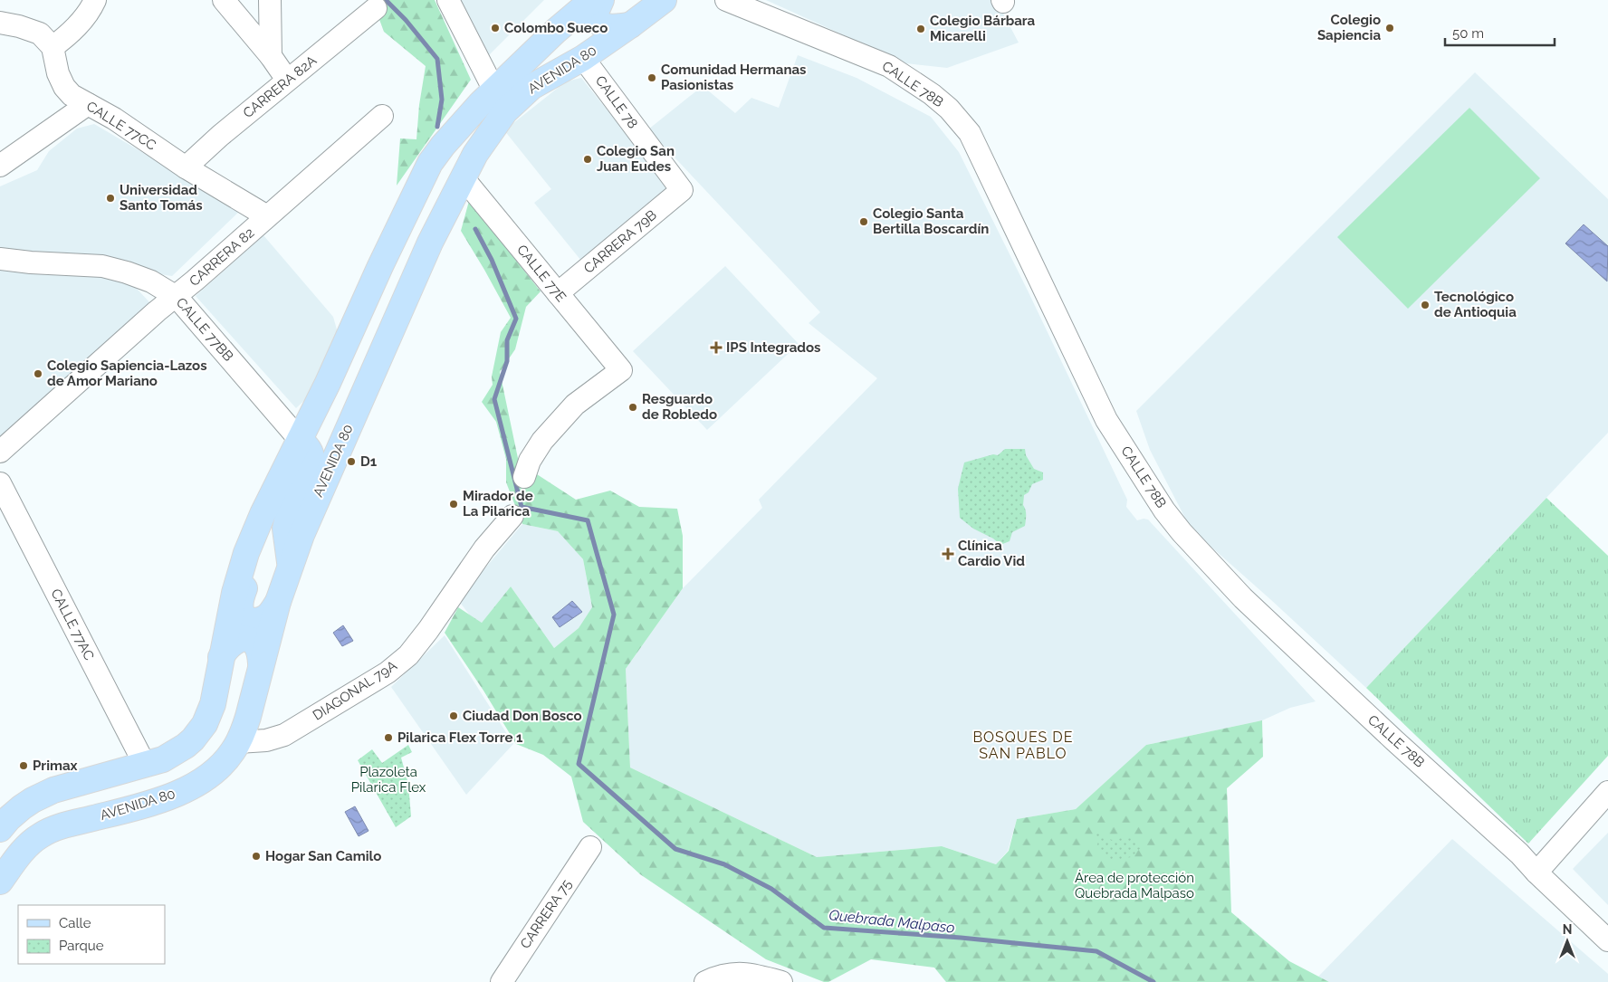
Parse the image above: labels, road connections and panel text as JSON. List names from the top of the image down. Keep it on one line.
{"streets":{"main road":["AVENIDA 80"],"street":["CALLE 78B","CARRERA 82A","CALLE 78","CALLE 77CC","CARRERA 79B","CARRERA 82","CALLE 77E","CALLE 77BB","CALLE 77AC","DIAGONAL 79A","CARRERA 75"]},"crossings":[["AVENIDA 80","CALLE 78"],["AVENIDA 80","CALLE 77E"],["AVENIDA 80","CALLE 77BB"],["AVENIDA 80","CALLE 77AC"],["AVENIDA 80","DIAGONAL 79A"],["CARRERA 82A","CALLE 77CC"],["CALLE 78","CARRERA 79B"],["CALLE 77CC","CARRERA 82"],["CARRERA 79B","CALLE 77E"],["CARRERA 82","CALLE 77BB"]],"districts":["BOSQUES DE SAN PABLO"],"water":["Quebrada Malpaso"],"parks":["Plazoleta Pilarica Flex","Área de protección Quebrada Malpaso"],"places":{"other":["Colombo Sueco","Colegio Sapiencia","Colegio Bárbara Micarelli","Comunidad Hermanas Pasionistas","Colegio San Juan Eudes","Universidad Santo Tomás","Colegio Santa Bertilla Boscardín","Tecnológico de Antioquia","Colegio Sapiencia-Lazos de Amor Mariano","Resguardo de Robledo","D1","Mirador de La Pilarica","Ciudad Don Bosco","Pilarica Flex Torre 1","Primax","Hogar San Camilo"],"health":["IPS Integrados","Clínica Cardio Vid"]},"legend":["Calle","Parque"],"scale_bar":"50 m","north":"top"}
